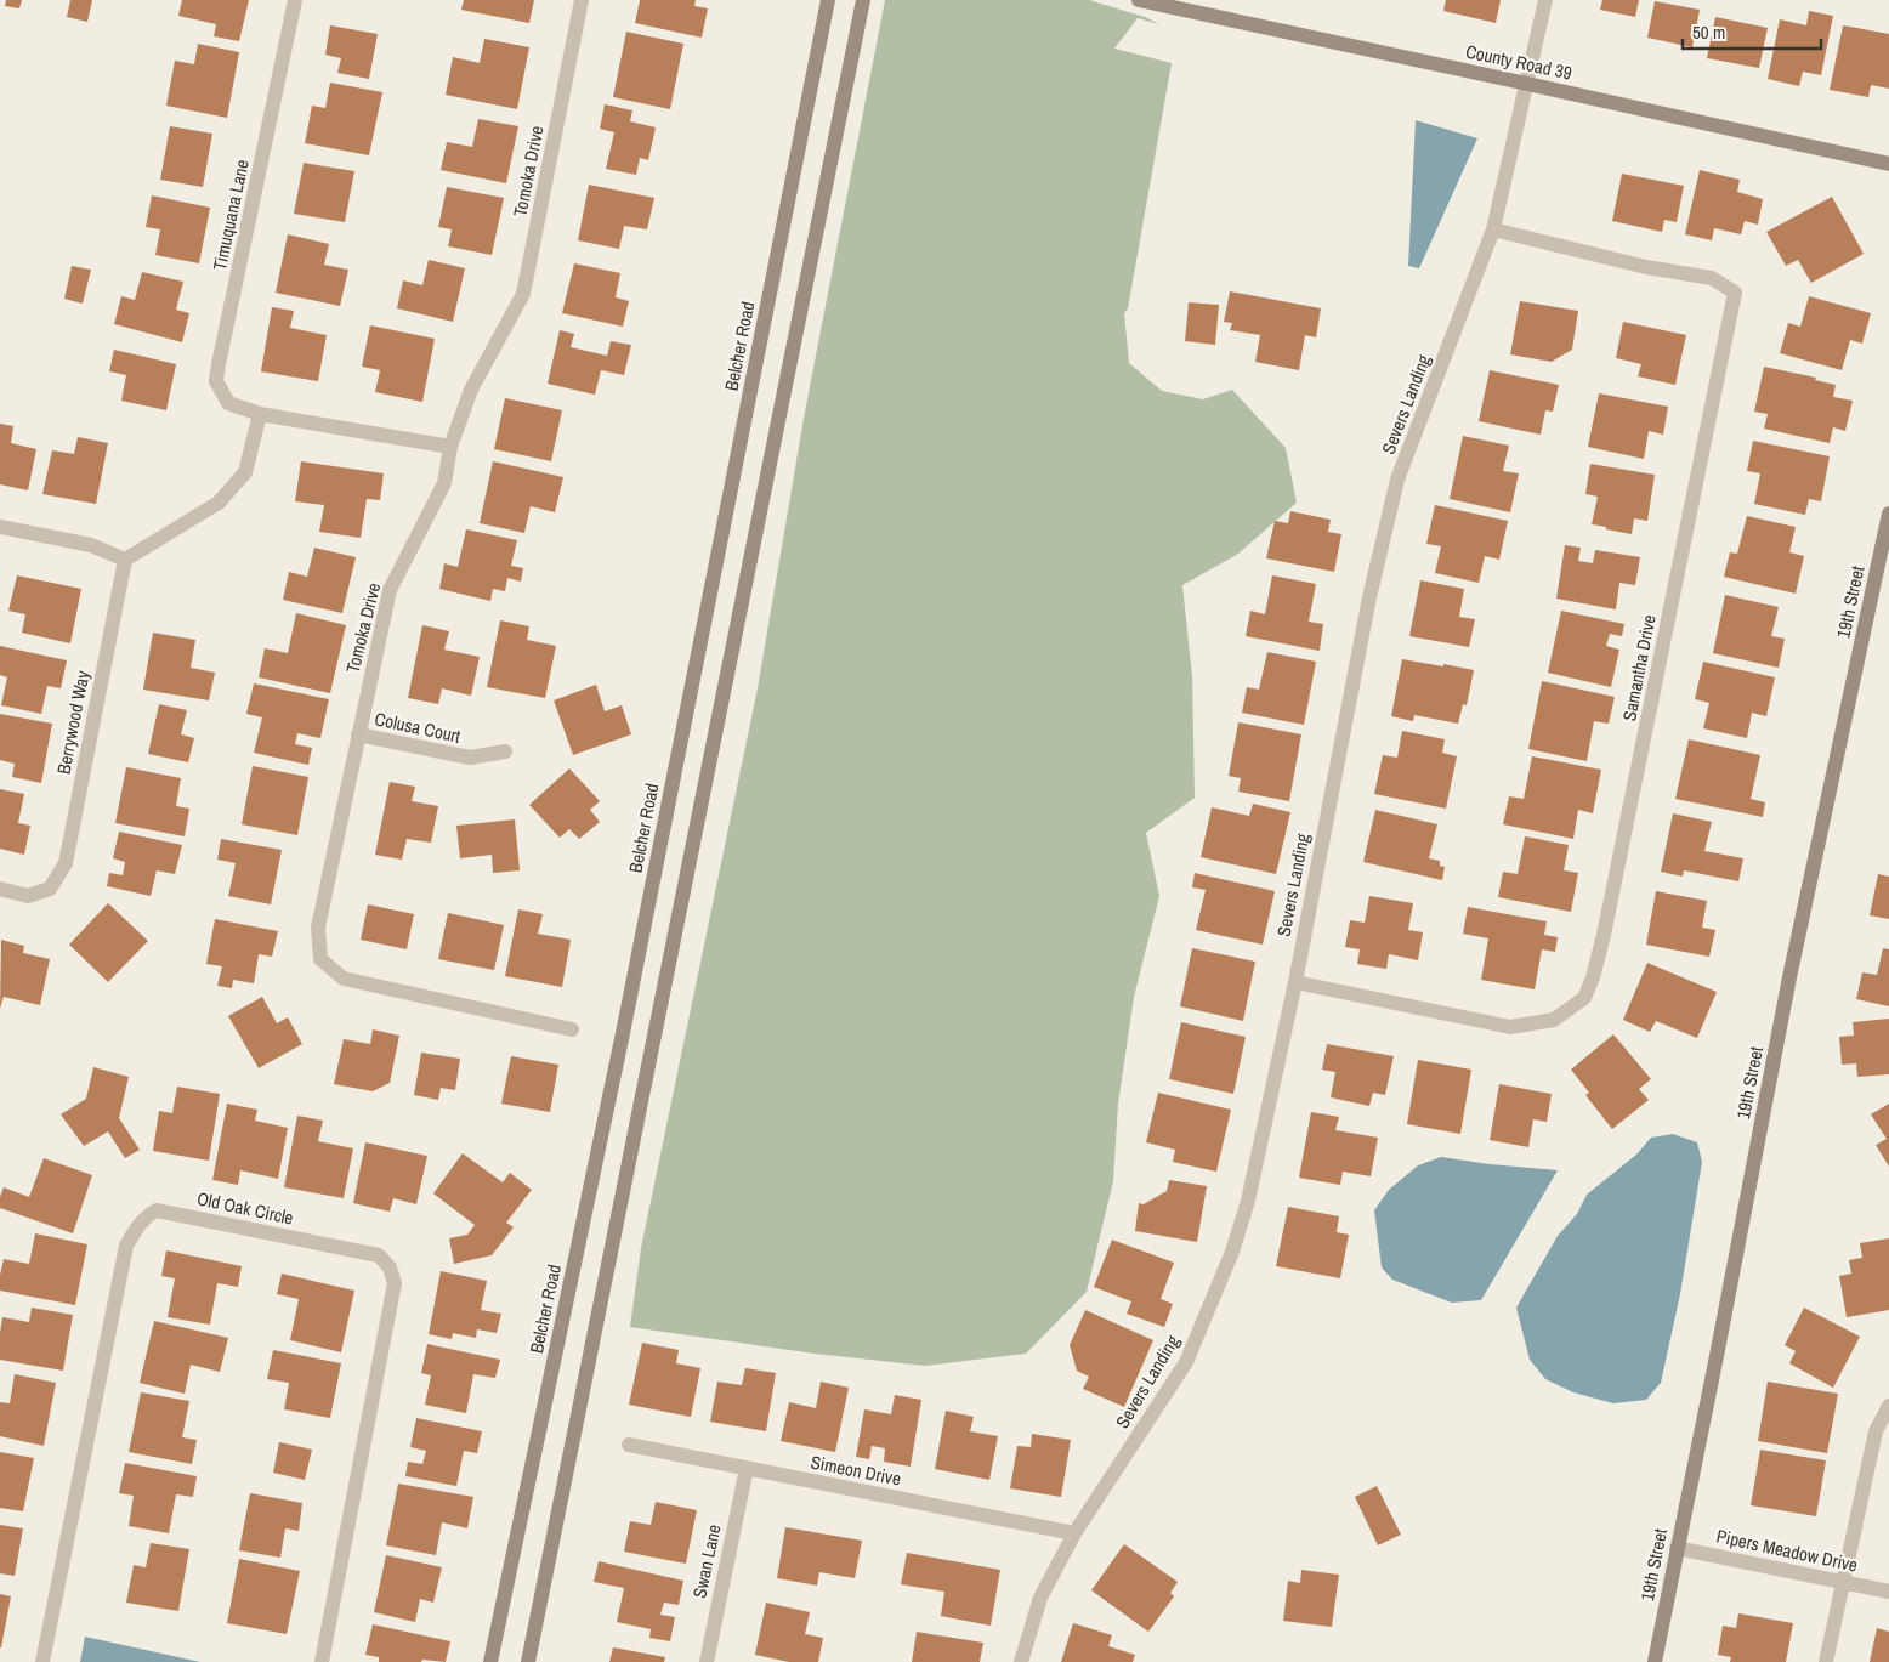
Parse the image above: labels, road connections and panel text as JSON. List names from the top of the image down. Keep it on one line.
{"streets":{"main road":["County Road 39","Belcher Road","19th Street"],"street":["Tomoka Drive","Timuquana Lane","Severs Landing","Samantha Drive","Berrywood Way","Colusa Court","Old Oak Circle","Simeon Drive","Pipers Meadow Drive","Swan Lane"]},"crossings":[["County Road 39","Severs Landing"],["Tomoka Drive","Timuquana Lane"],["Tomoka Drive","Colusa Court"],["Severs Landing","Samantha Drive"],["Severs Landing","Simeon Drive"],["19th Street","Pipers Meadow Drive"],["Simeon Drive","Swan Lane"]],"scale_bar":"50 m"}
